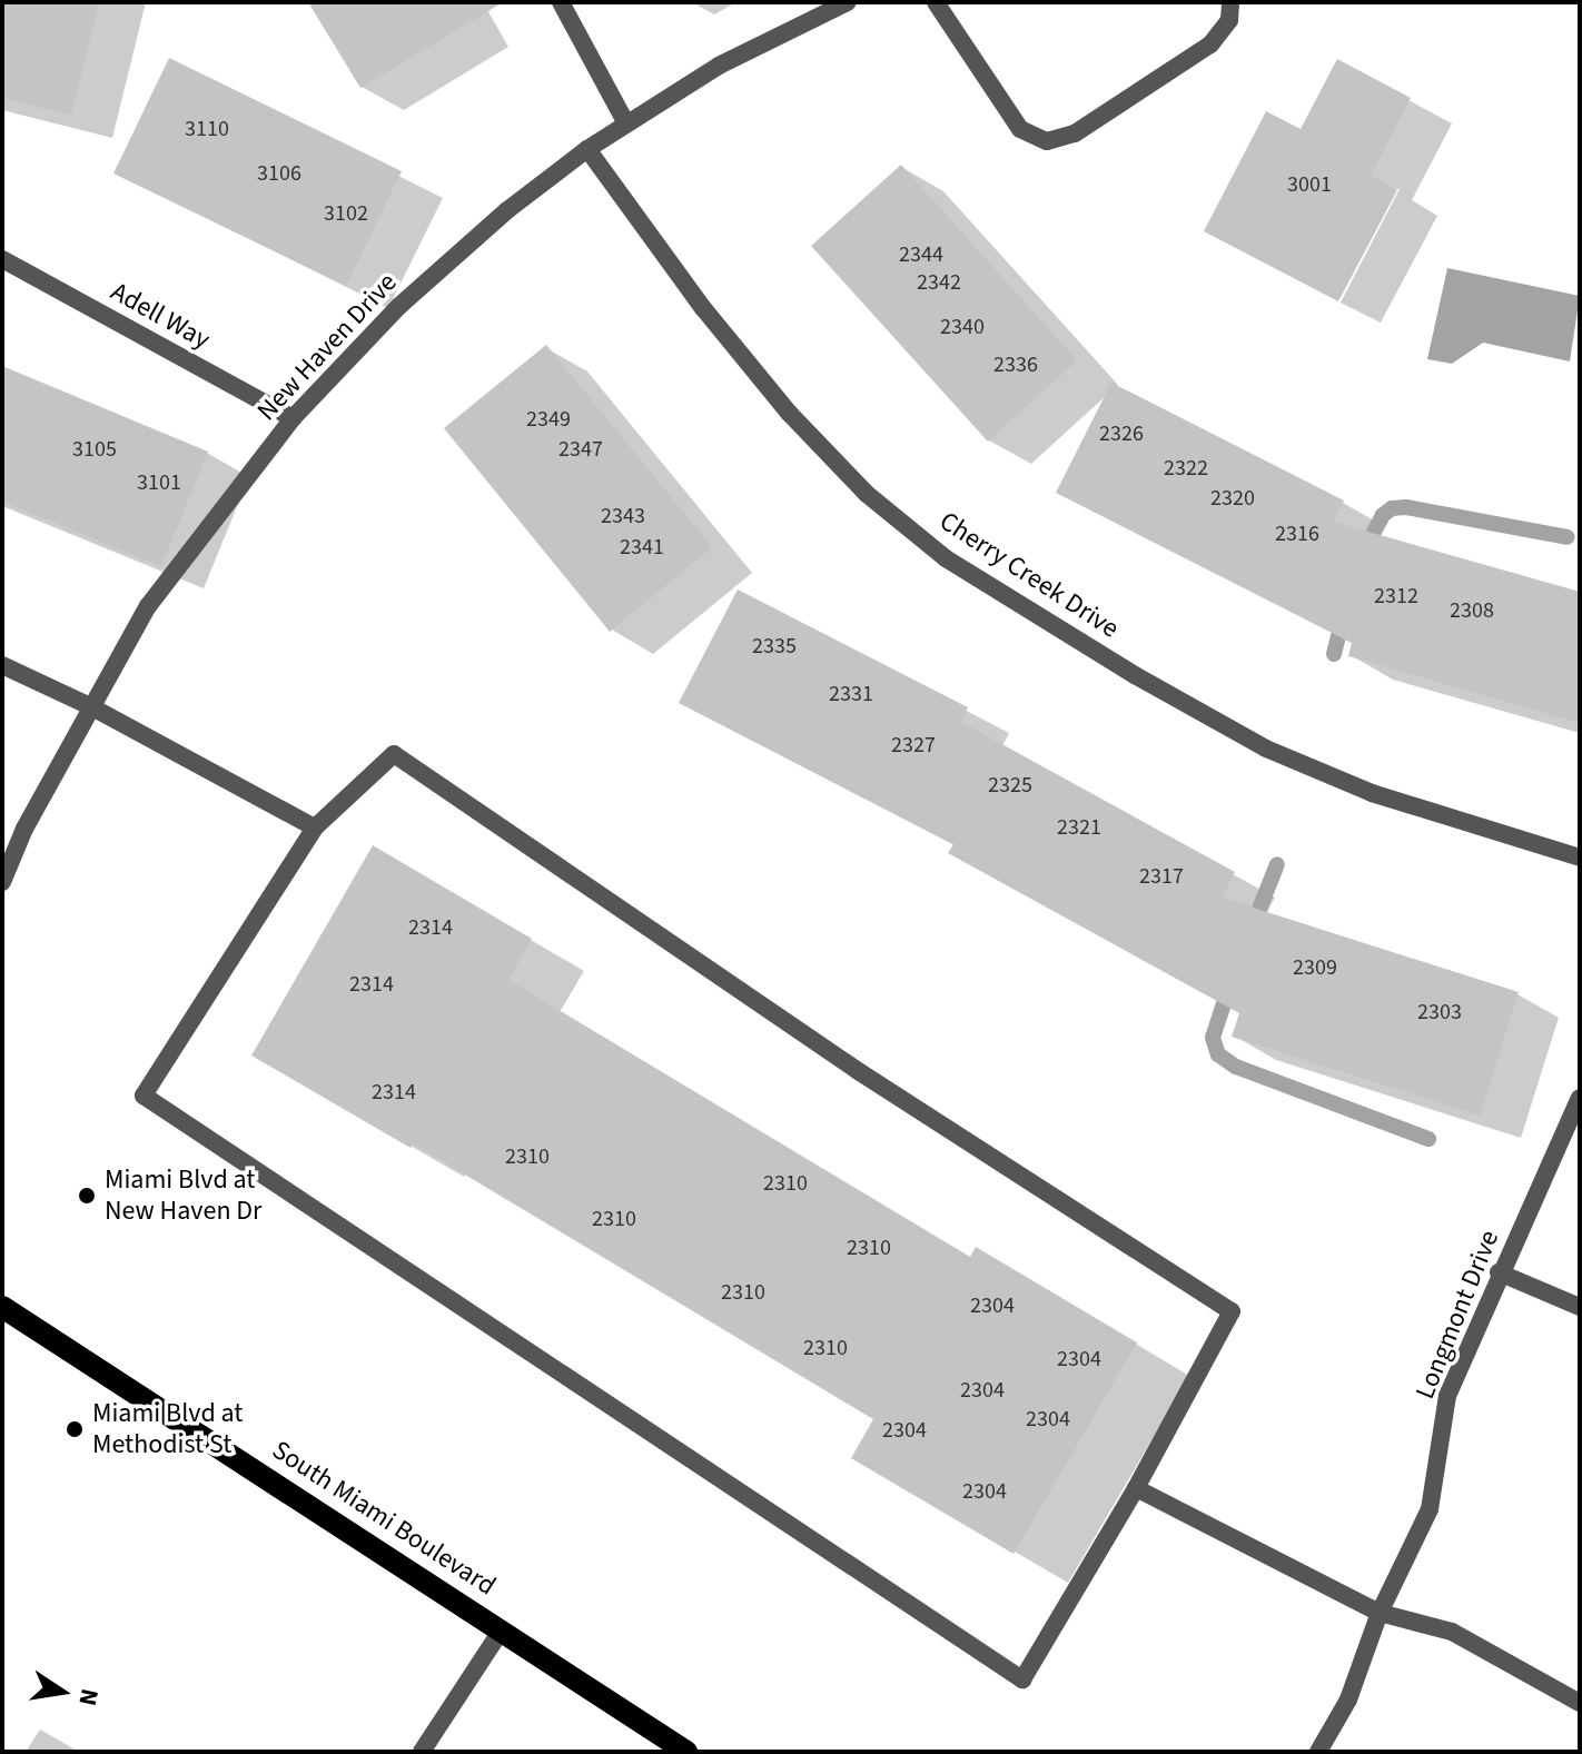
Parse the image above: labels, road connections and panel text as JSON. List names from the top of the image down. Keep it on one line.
{"streets":{"main road":["South Miami Boulevard"],"street":["Adell Way","New Haven Drive","Cherry Creek Drive","Longmont Drive"]},"crossings":[["Adell Way","New Haven Drive"],["New Haven Drive","Cherry Creek Drive"]],"places":["Miami Blvd at New Haven Dr","Miami Blvd at Methodist St"],"house_numbers":["3110","3106","3001","3102","2344","2342","2340","2336","2349","2326","3105","2347","2322","3101","2320","2343","2316","2341","2312","2308","2335","2331","2327","2325","2321","2317","2314","2309","2314","2303","2314","2310","2310","2310","2310","2310","2304","2310","2304","2304","2304","2304","2304"],"north":"right"}
